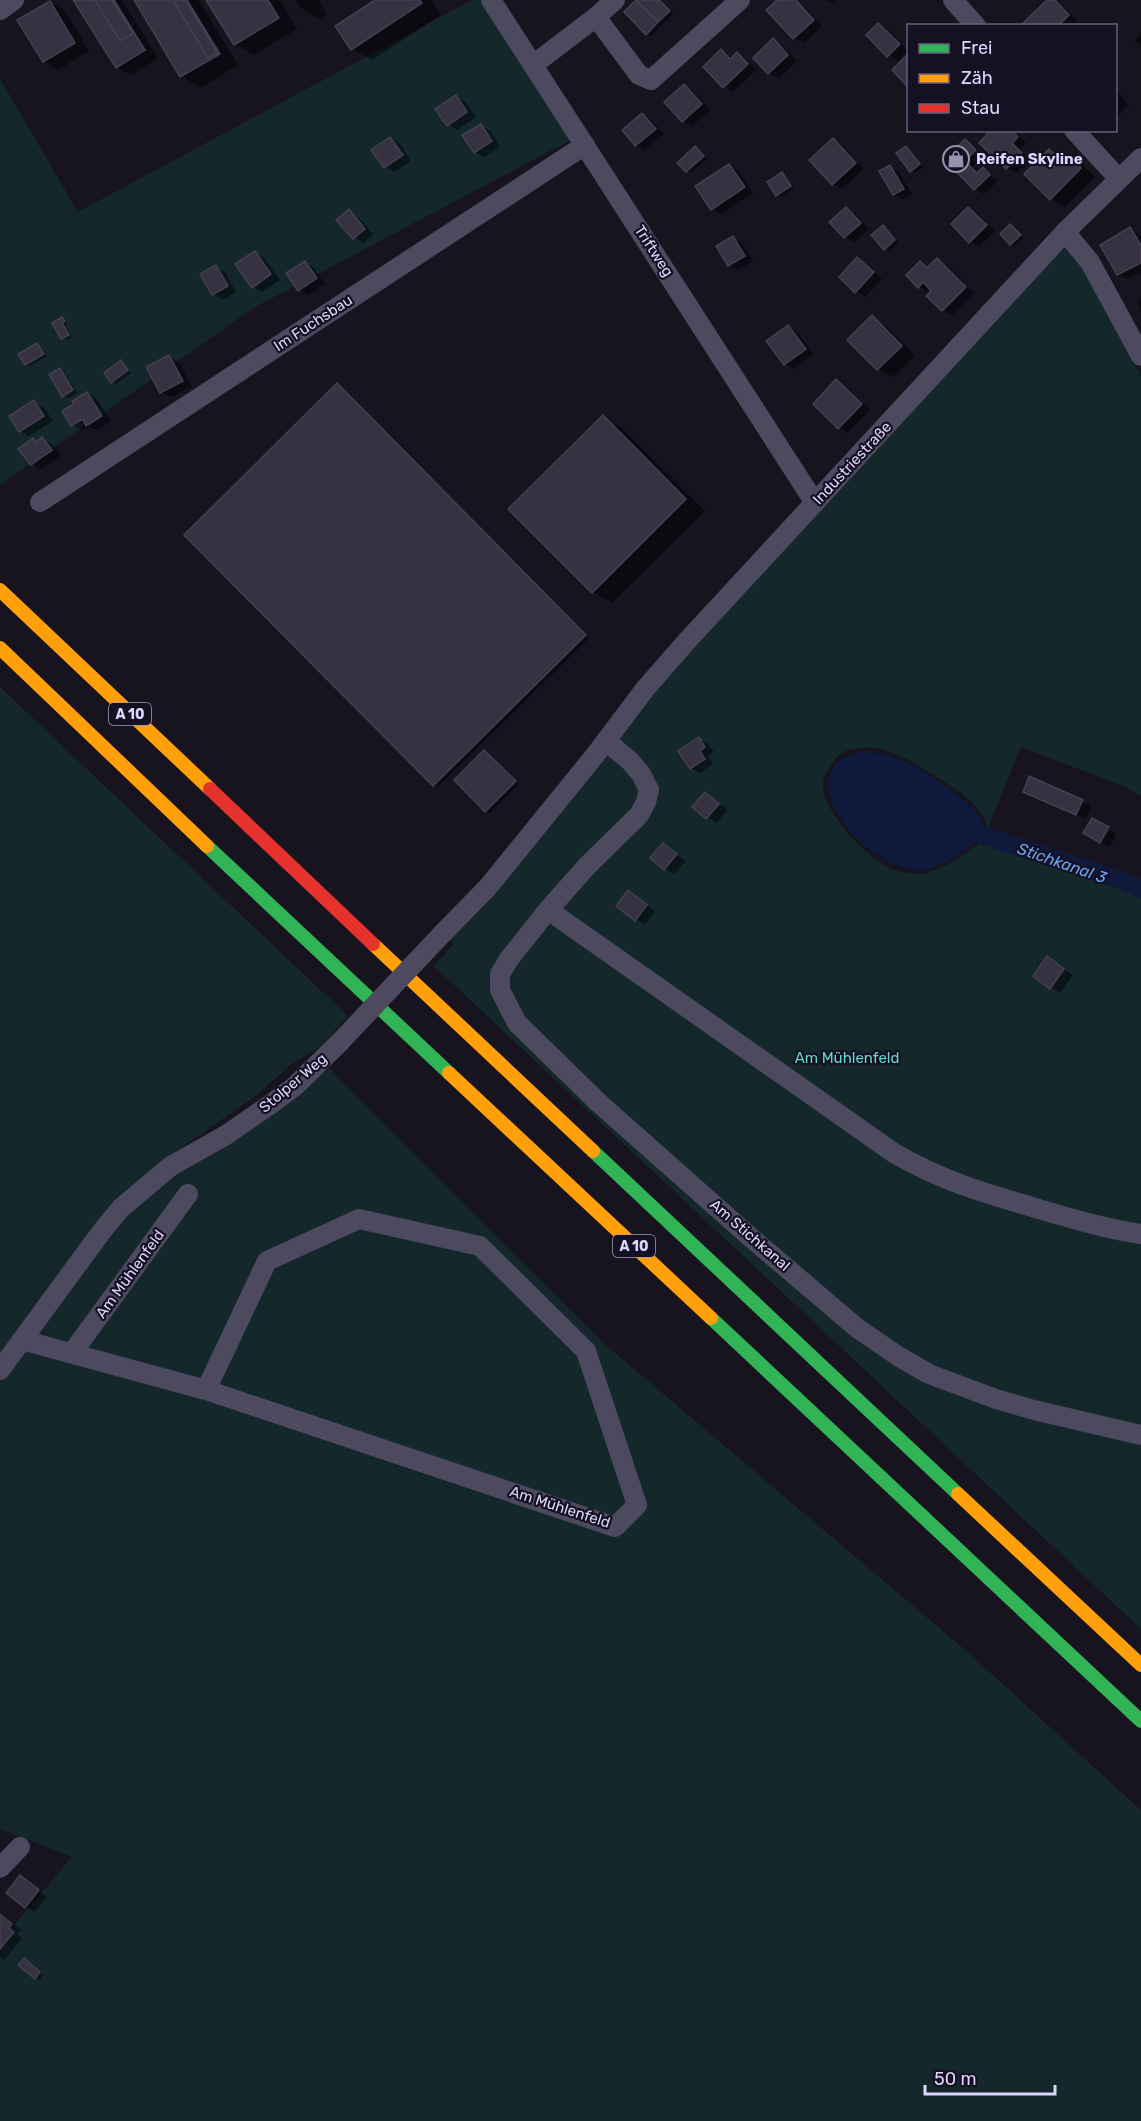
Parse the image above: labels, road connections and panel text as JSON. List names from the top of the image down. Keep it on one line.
{"streets":{"highway":["A 10"],"street":["Triftweg","Im Fuchsbau","Industriestraße","Stolper Weg","Am Stichkanal","Am Mühlenfeld"]},"crossings":[["Triftweg","Im Fuchsbau"],["Triftweg","Industriestraße"],["Industriestraße","Stolper Weg"],["Industriestraße","Am Stichkanal"],["Stolper Weg","Am Mühlenfeld"]],"water":["Stichkanal 3"],"parks":["Am Mühlenfeld"],"places":{"shop":["Reifen Skyline"]},"legend":["Frei","Zäh","Stau"],"scale_bar":"50 m"}
